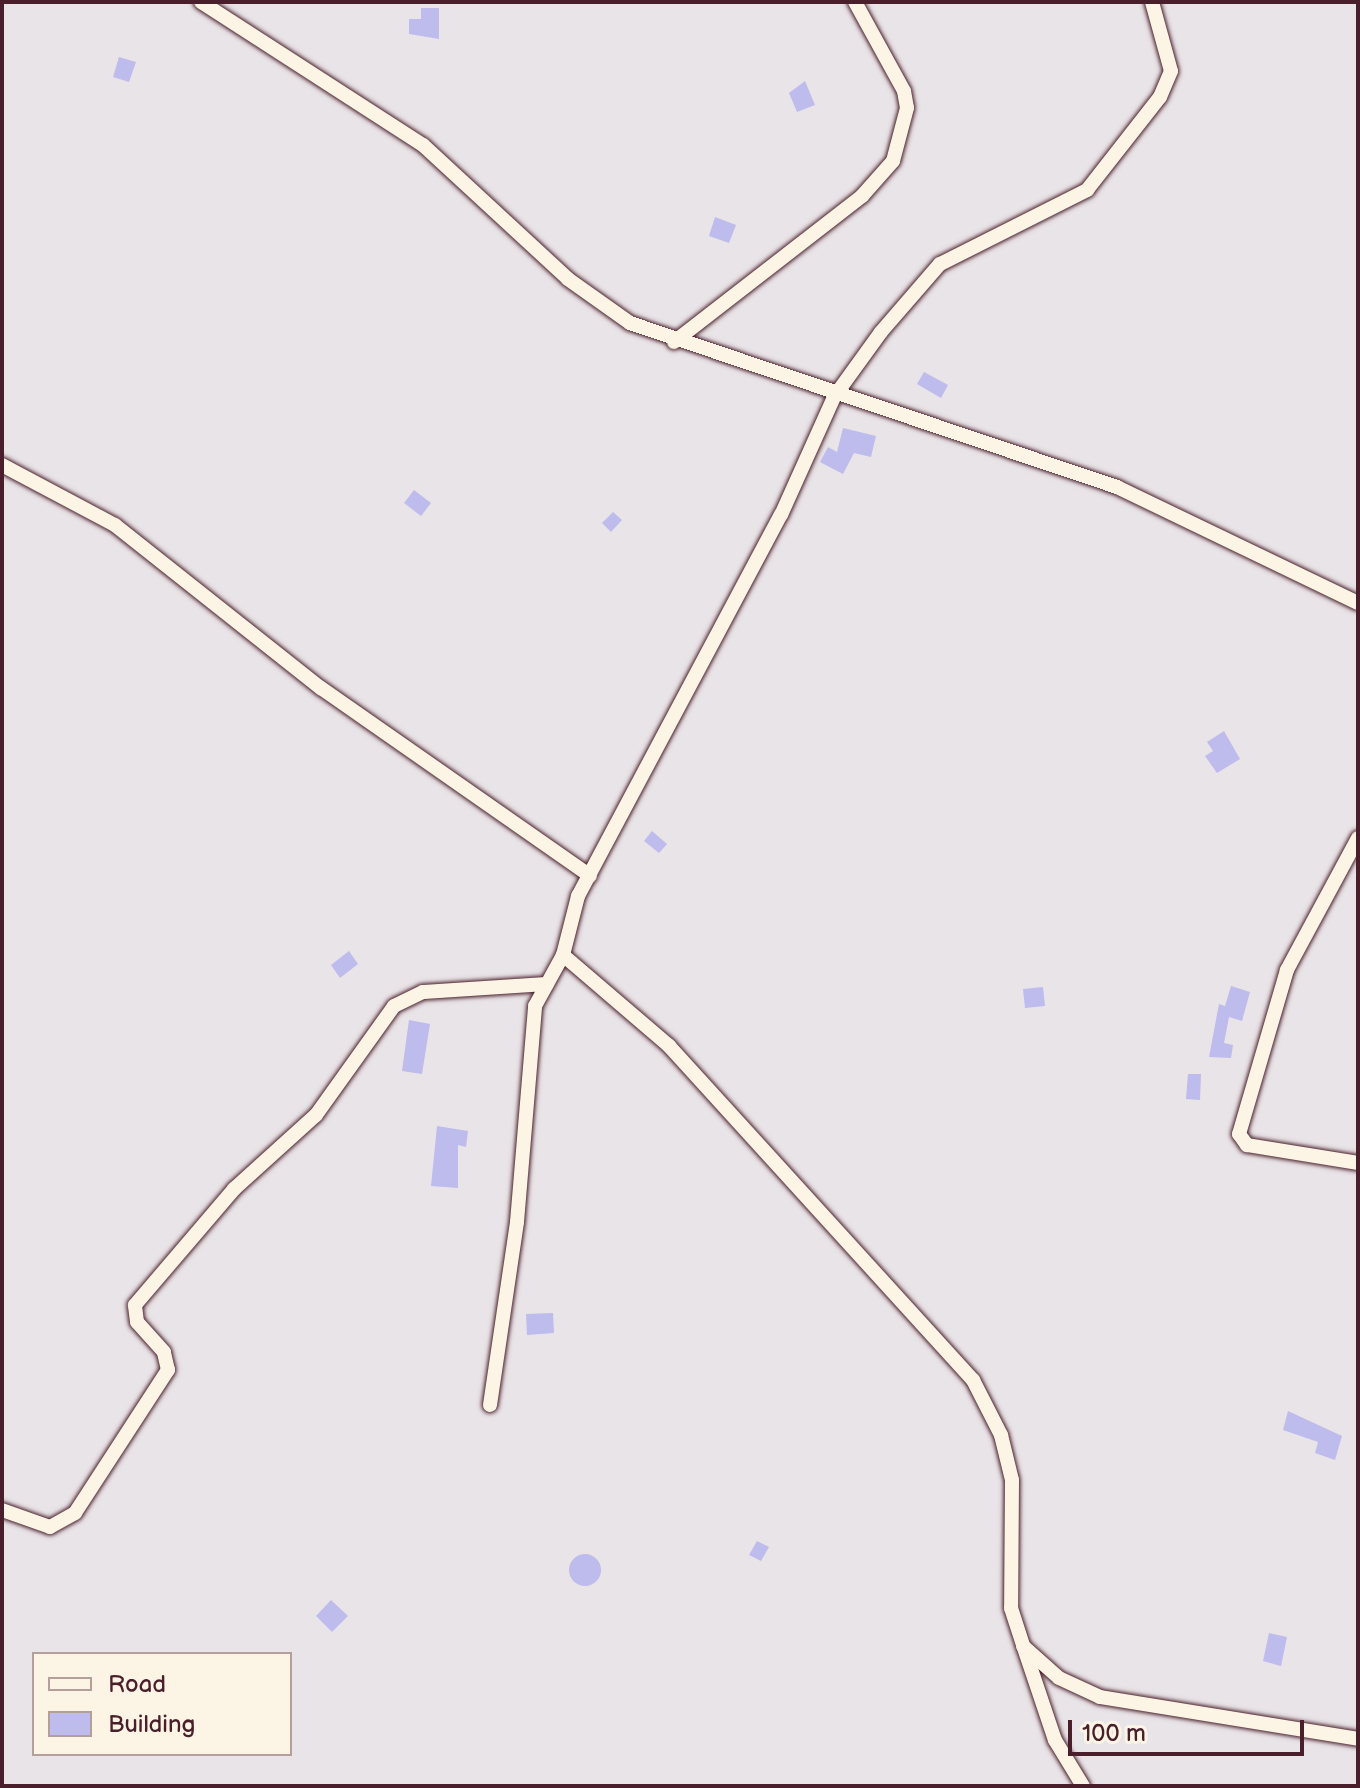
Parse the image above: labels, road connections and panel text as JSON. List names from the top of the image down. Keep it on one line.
{"legend":["Road","Building"],"scale_bar":"100 m"}
